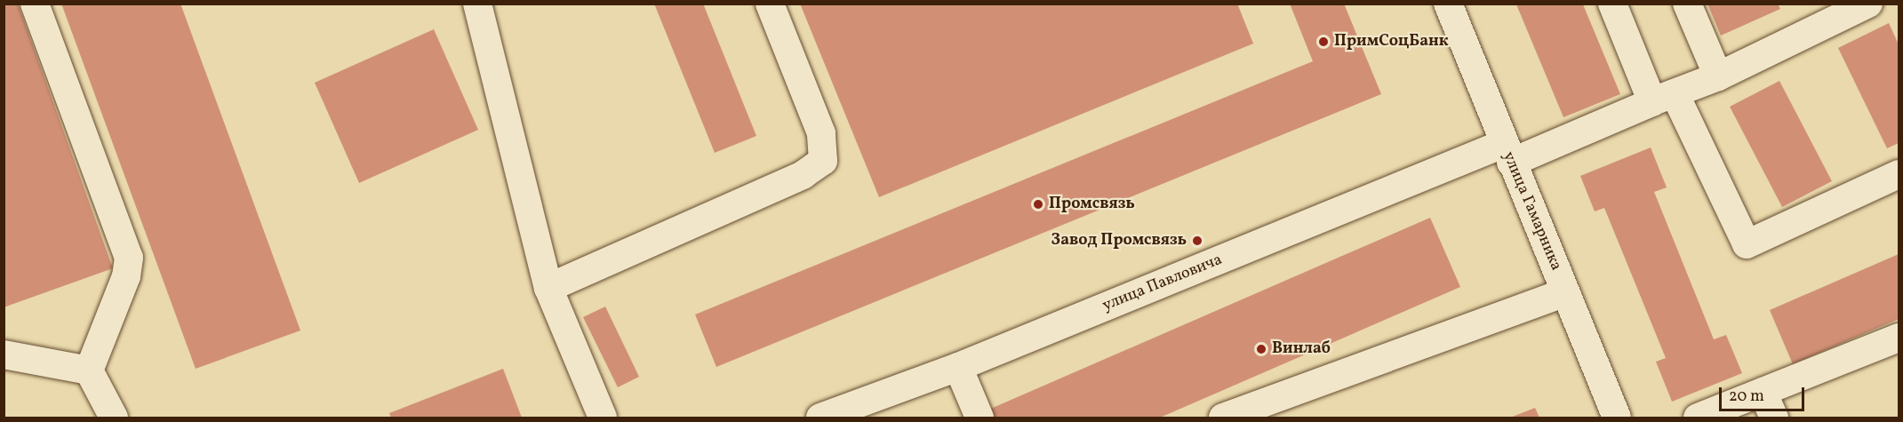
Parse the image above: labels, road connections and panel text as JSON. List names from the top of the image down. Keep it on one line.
{"streets":{"street":["улица Гамарника","улица Павловича"]},"crossings":[["улица Гамарника","улица Павловича"]],"places":["ПримСоцБанк","Промсвязь","Завод Промсвязь","Винлаб"],"scale_bar":"20 m"}
